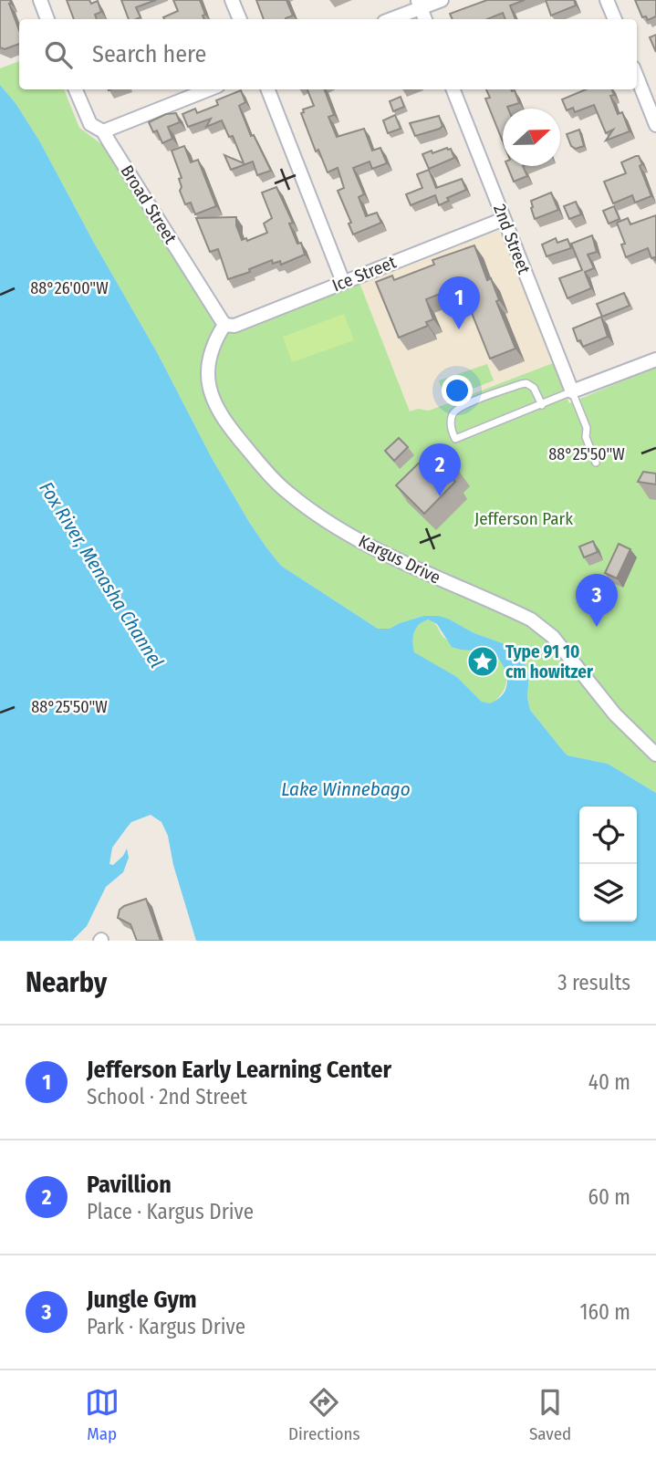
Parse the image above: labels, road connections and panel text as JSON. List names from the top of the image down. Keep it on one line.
{"streets":{"street":["Broad Street","2nd Street","Ice Street","Kargus Drive"]},"crossings":[["Broad Street","Ice Street"],["Broad Street","Kargus Drive"],["2nd Street","Ice Street"],["Ice Street","Kargus Drive"]],"water":["Fox River, Menasha Channel","Lake Winnebago"],"parks":["Jefferson Park"],"places":{"place":["Type 91 10 cm howitzer"]},"north":"right","page":{"search":"Search here","pins":["1","2","3"],"heading":["Nearby","3 results"],"list":[{"mark":"1","name":"Jefferson Early Learning Center","note":"School · 2nd Street","value":"40 m"},{"mark":"2","name":"Pavillion","note":"Place · Kargus Drive","value":"60 m"},{"mark":"3","name":"Jungle Gym","note":"Park · Kargus Drive","value":"160 m"}],"nav":["Map","Directions","Saved"]},"coordinates":["88°26'00\"W","88°25'50\"W"]}
